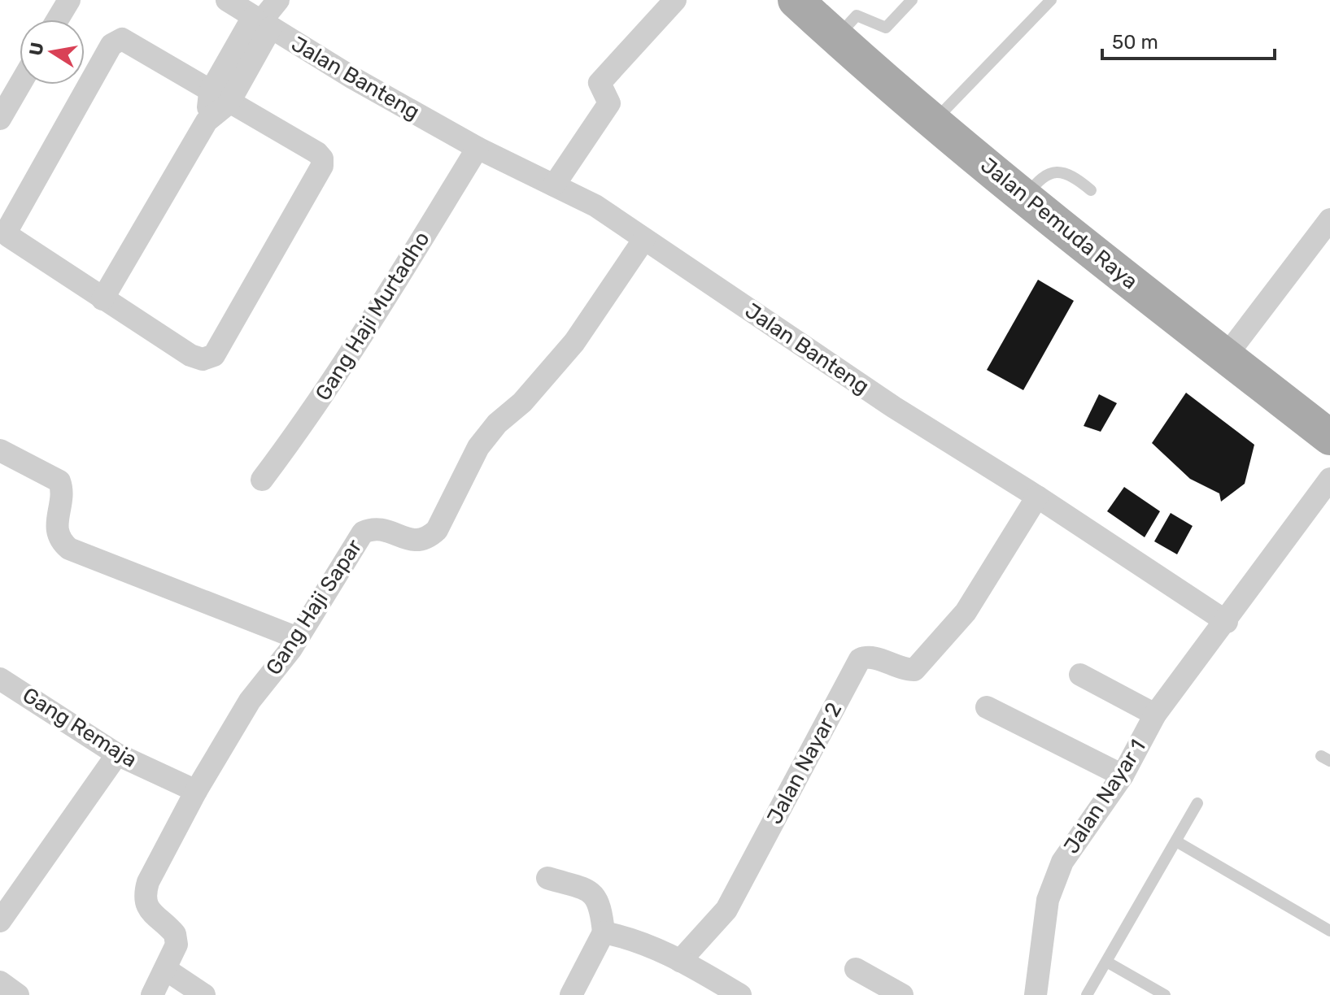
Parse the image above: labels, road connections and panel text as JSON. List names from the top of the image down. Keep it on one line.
{"streets":{"main road":["Jalan Pemuda Raya"],"street":["Jalan Banteng","Gang Haji Murtadho","Gang Haji Sapar","Gang Remaja","Jalan Nayar 2","Jalan Nayar 1"]},"crossings":[["Jalan Banteng","Gang Haji Murtadho"],["Jalan Banteng","Gang Haji Sapar"],["Jalan Banteng","Jalan Nayar 2"],["Jalan Banteng","Jalan Nayar 1"],["Gang Haji Sapar","Gang Remaja"]],"scale_bar":"50 m","north":"left"}
